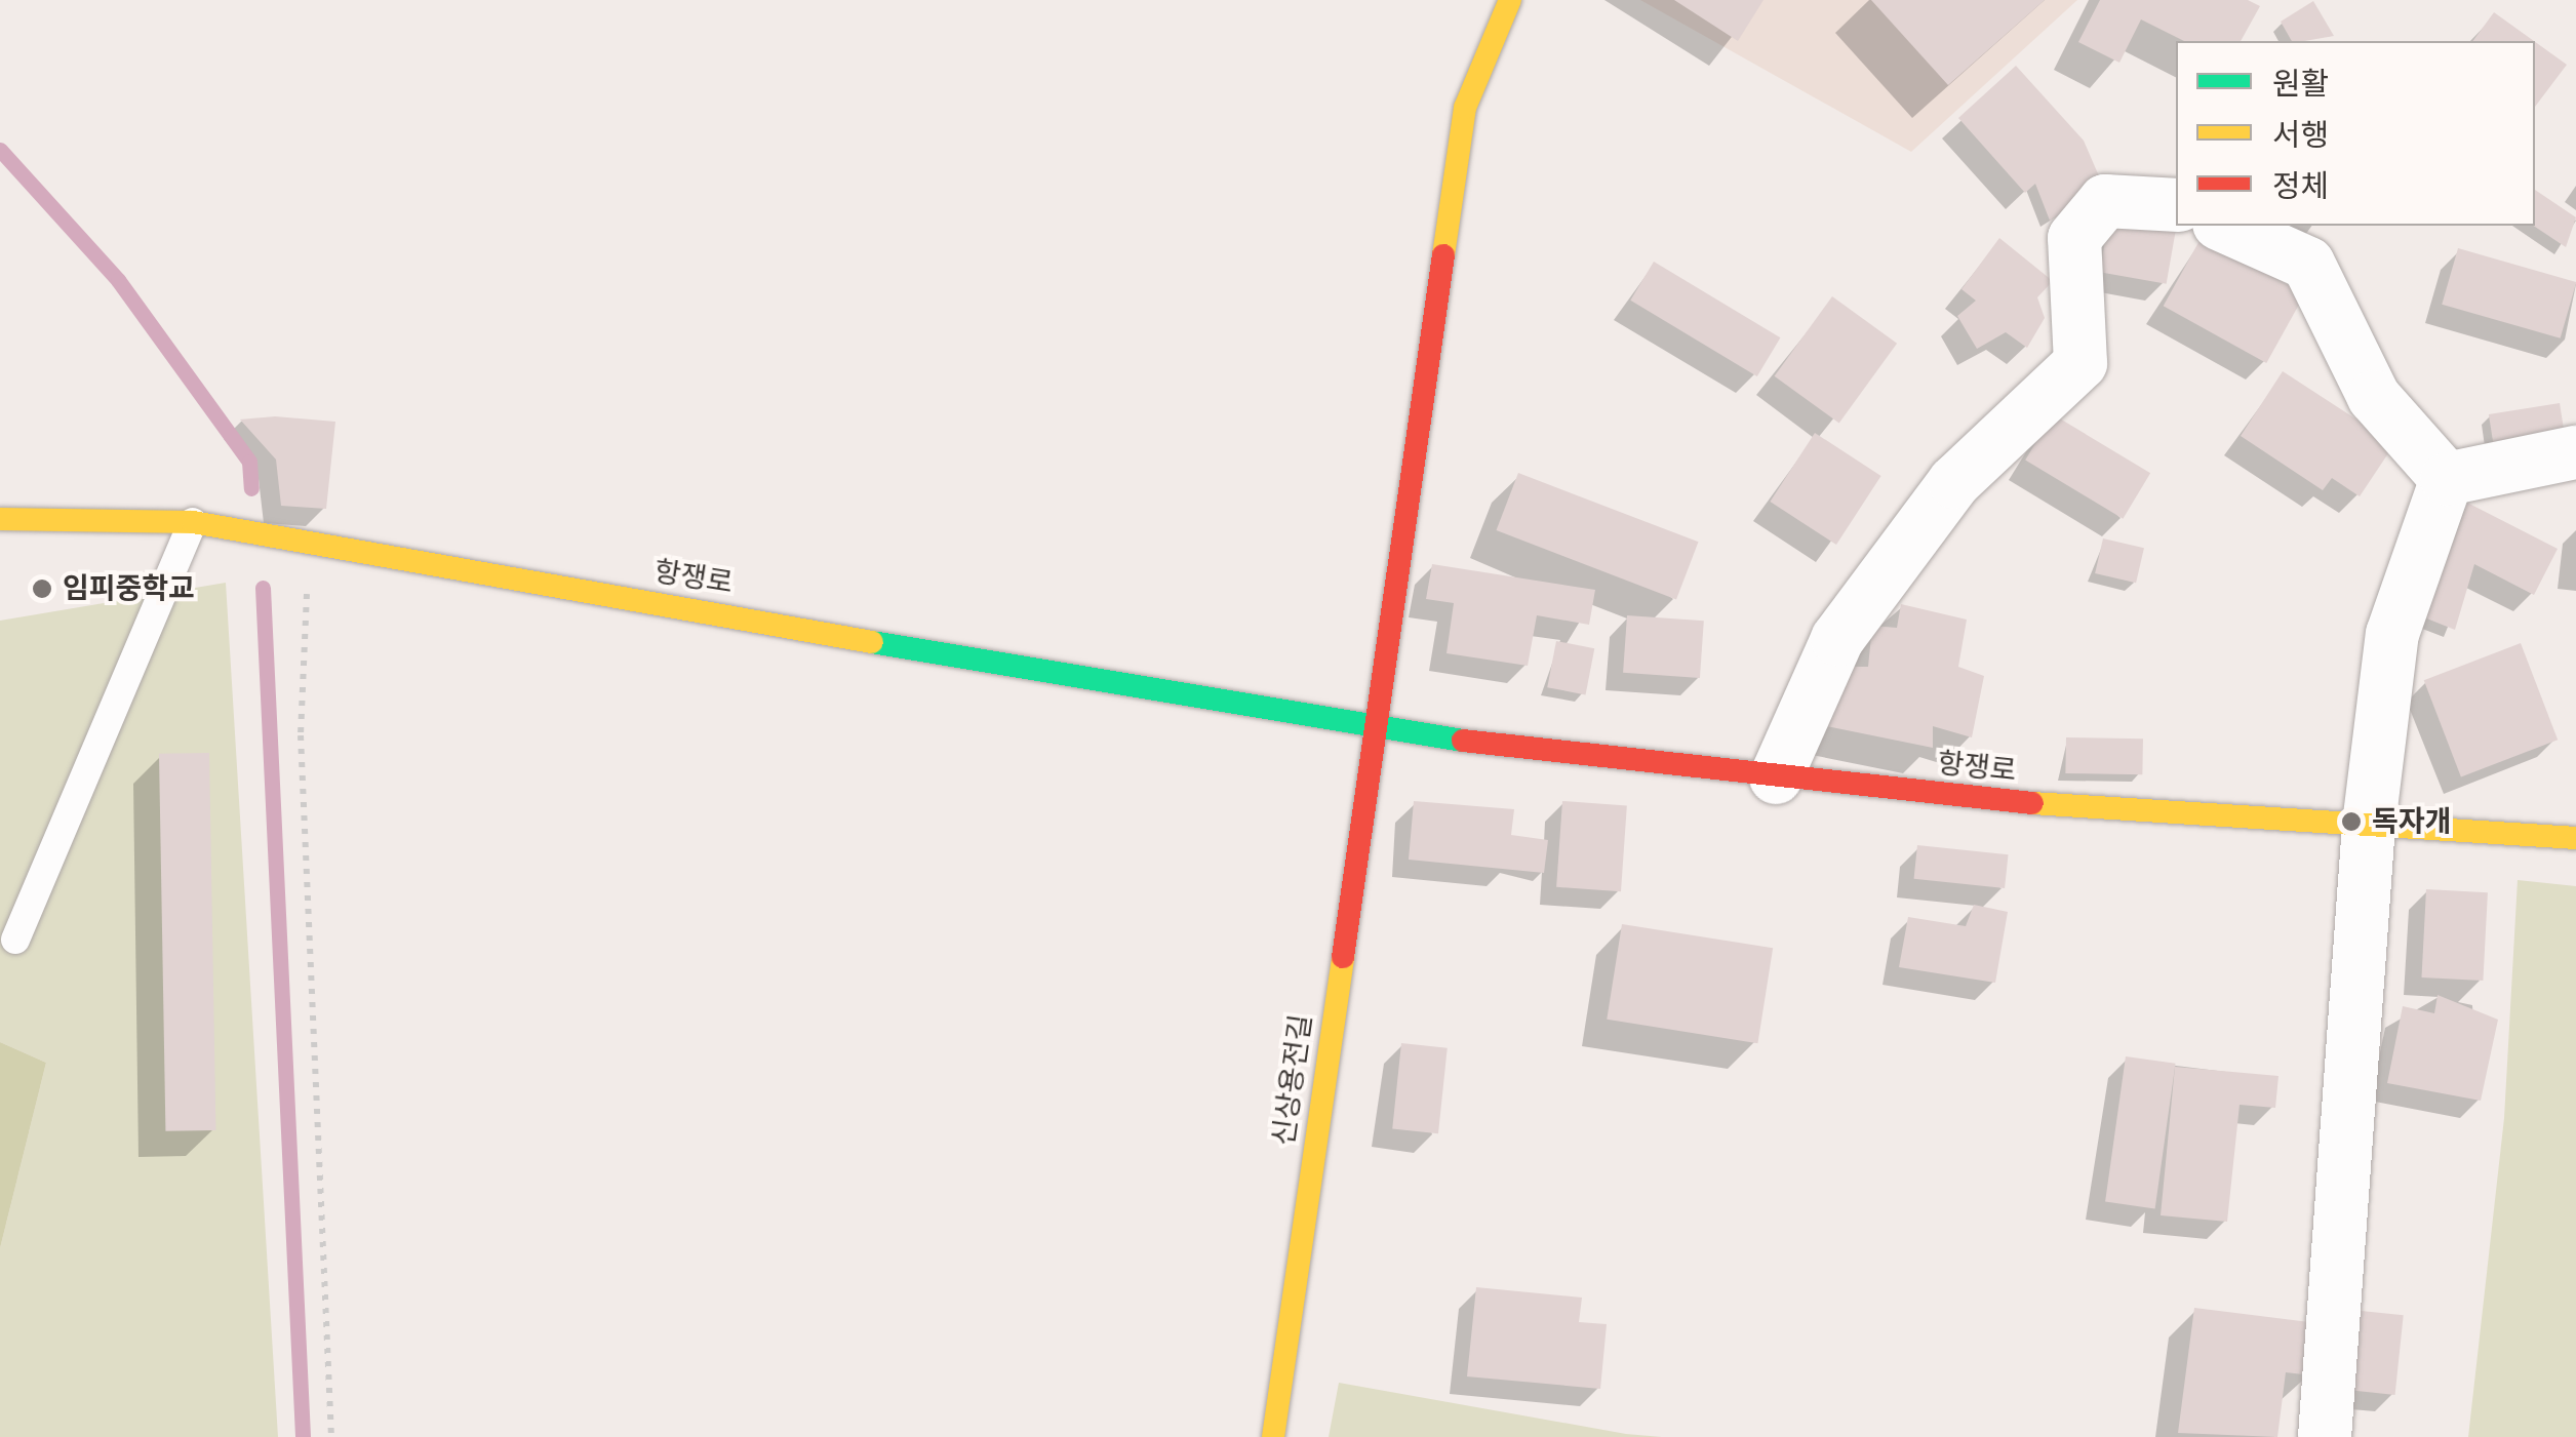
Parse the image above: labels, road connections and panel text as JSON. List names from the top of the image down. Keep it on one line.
{"streets":{"street":["항쟁로","신상용전길"]},"crossings":[["항쟁로","신상용전길"]],"places":["임피중학교","독자개"],"legend":["원활","서행","정체"]}
